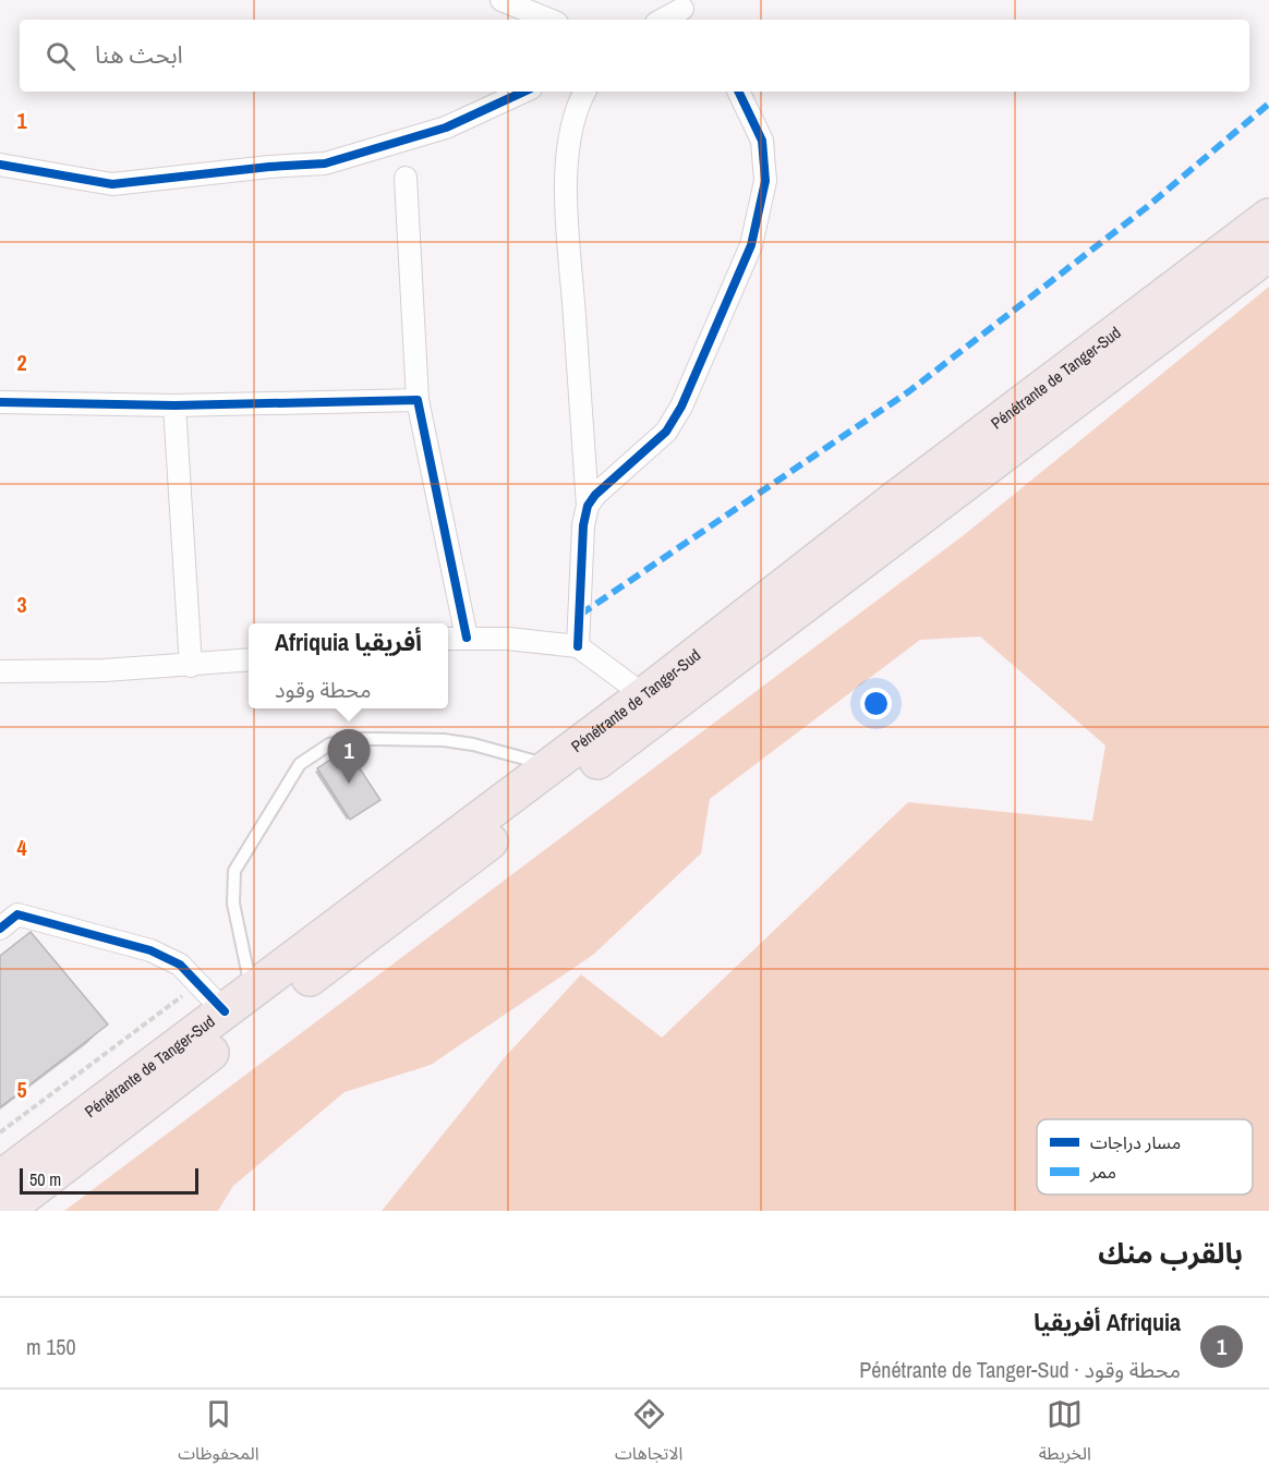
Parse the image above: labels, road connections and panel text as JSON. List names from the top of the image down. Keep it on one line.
{"streets":{"highway":["Pénétrante de Tanger-Sud"]},"legend":["مسار دراجات","ممر"],"scale_bar":"50 m","page":{"search":"ابحث هنا","popup":["Afriquia أفريقيا","محطة وقود"],"pins":"1","scale":"50 m","heading":"بالقرب منك","list":[{"mark":"1","name":"Afriquia أفريقيا","note":"محطة وقود · Pénétrante de Tanger-Sud","value":"150 m"}],"nav":["الخريطة","الاتجاهات","المحفوظات"]},"grid":{"rows":["1","2","3","4","5"]}}
